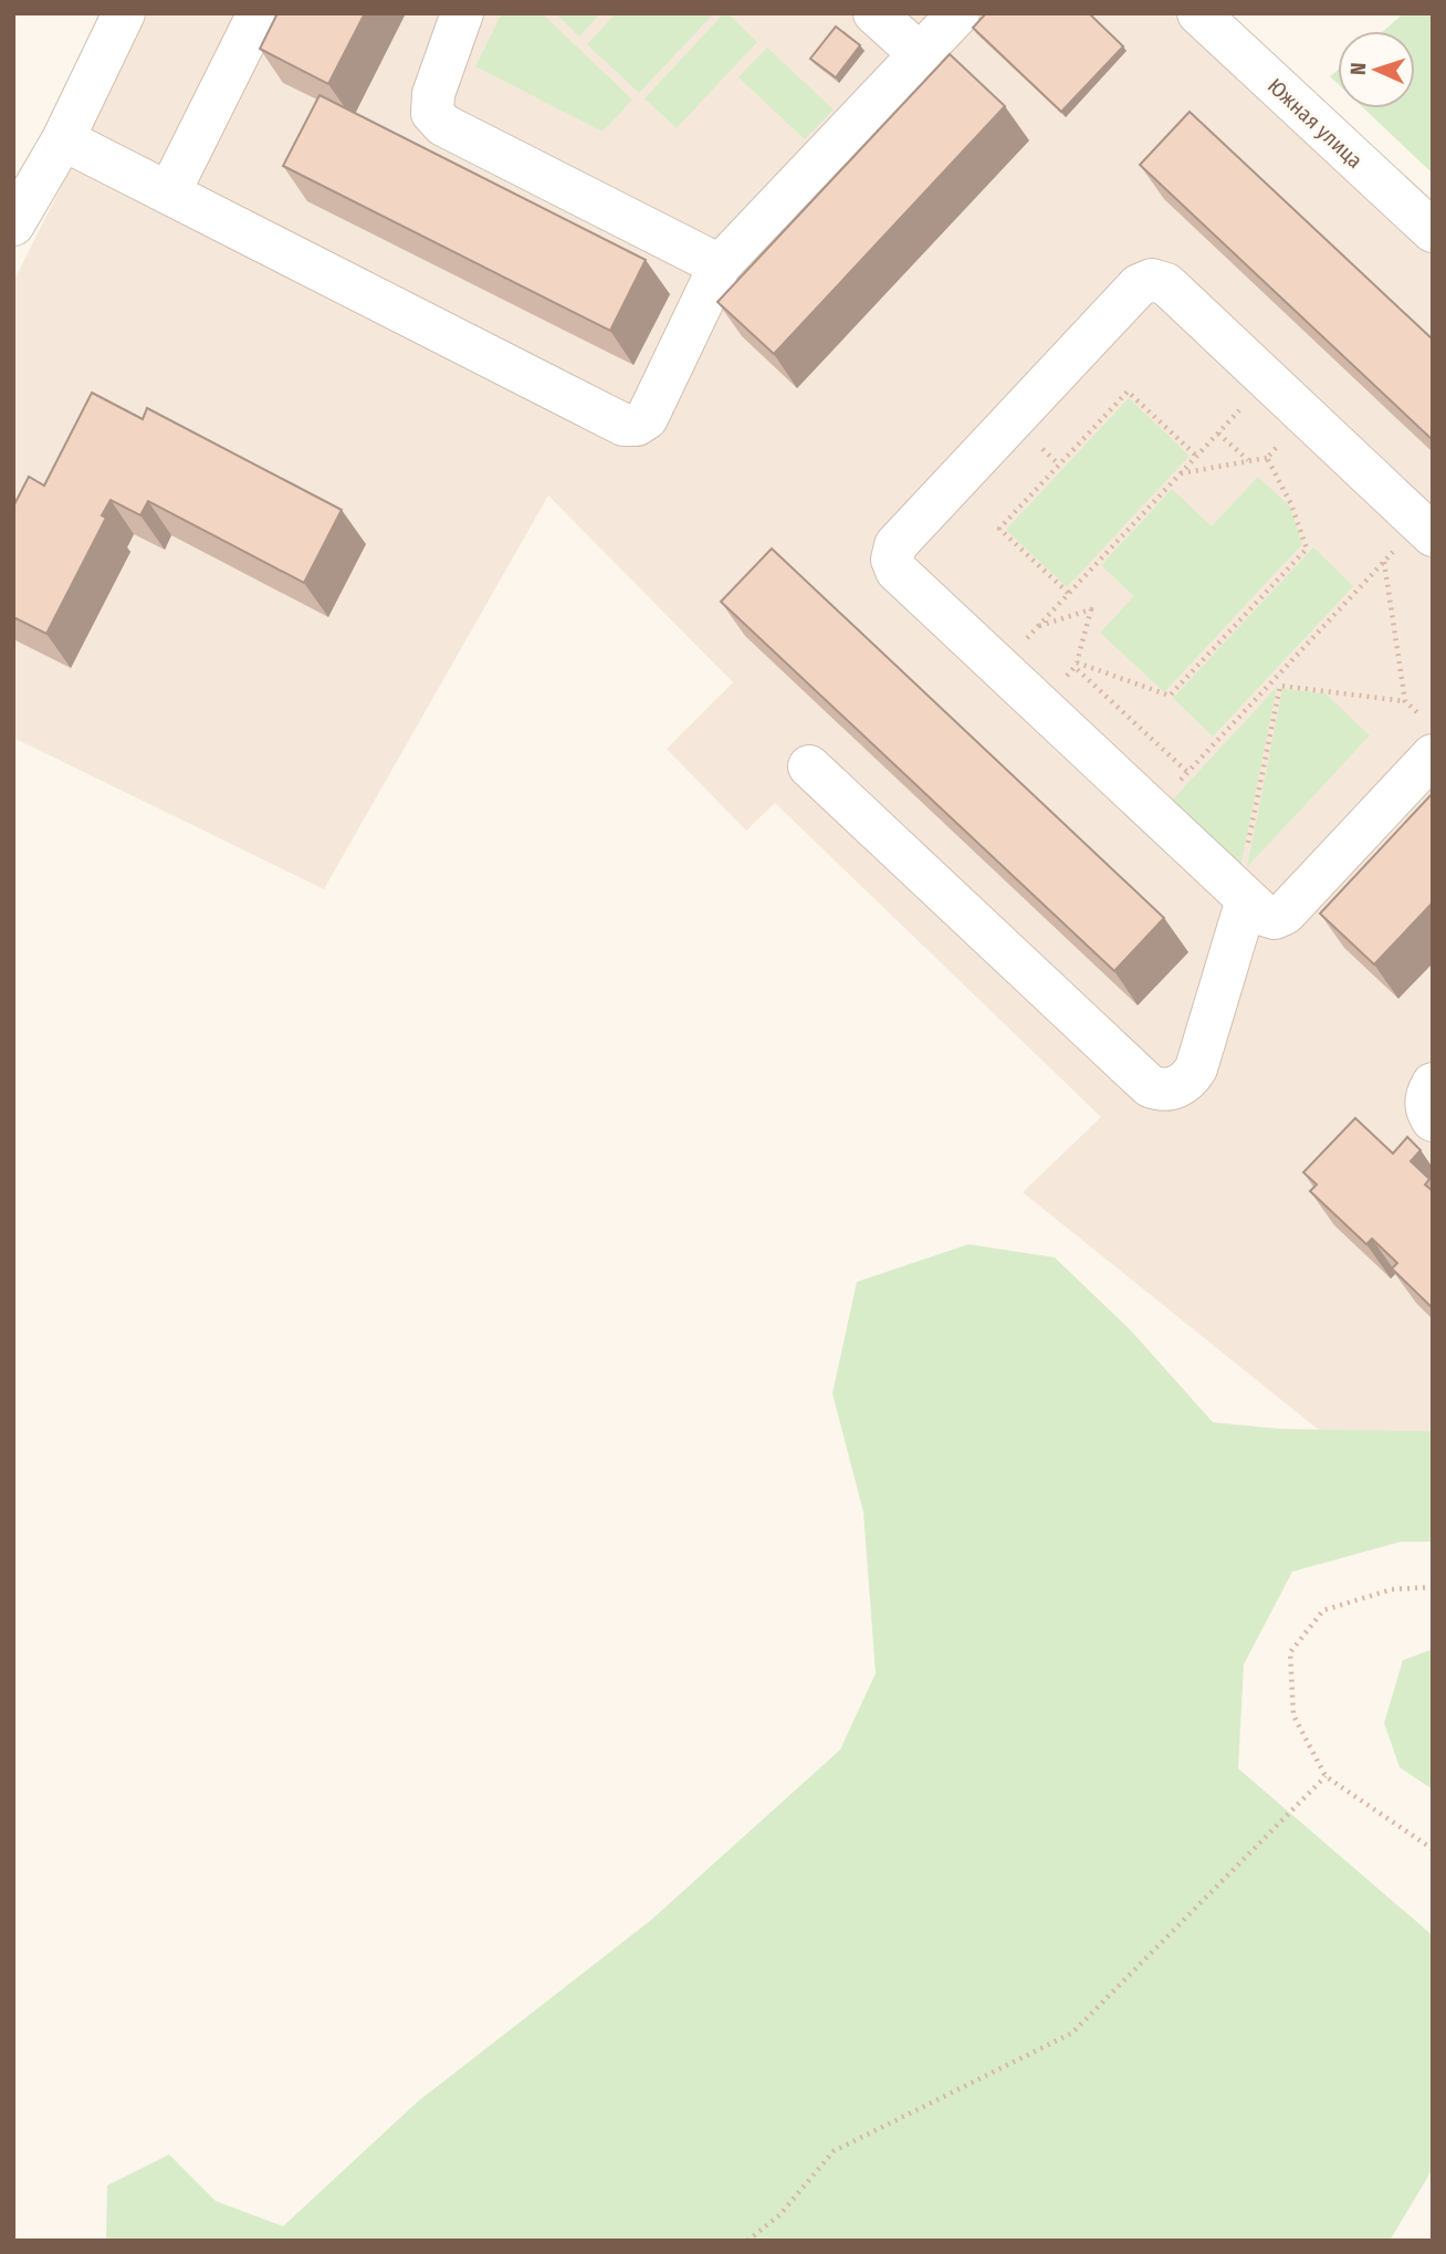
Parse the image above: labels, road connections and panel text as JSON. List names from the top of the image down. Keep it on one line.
{"streets":{"street":["Южная улица"]},"north":"left"}
